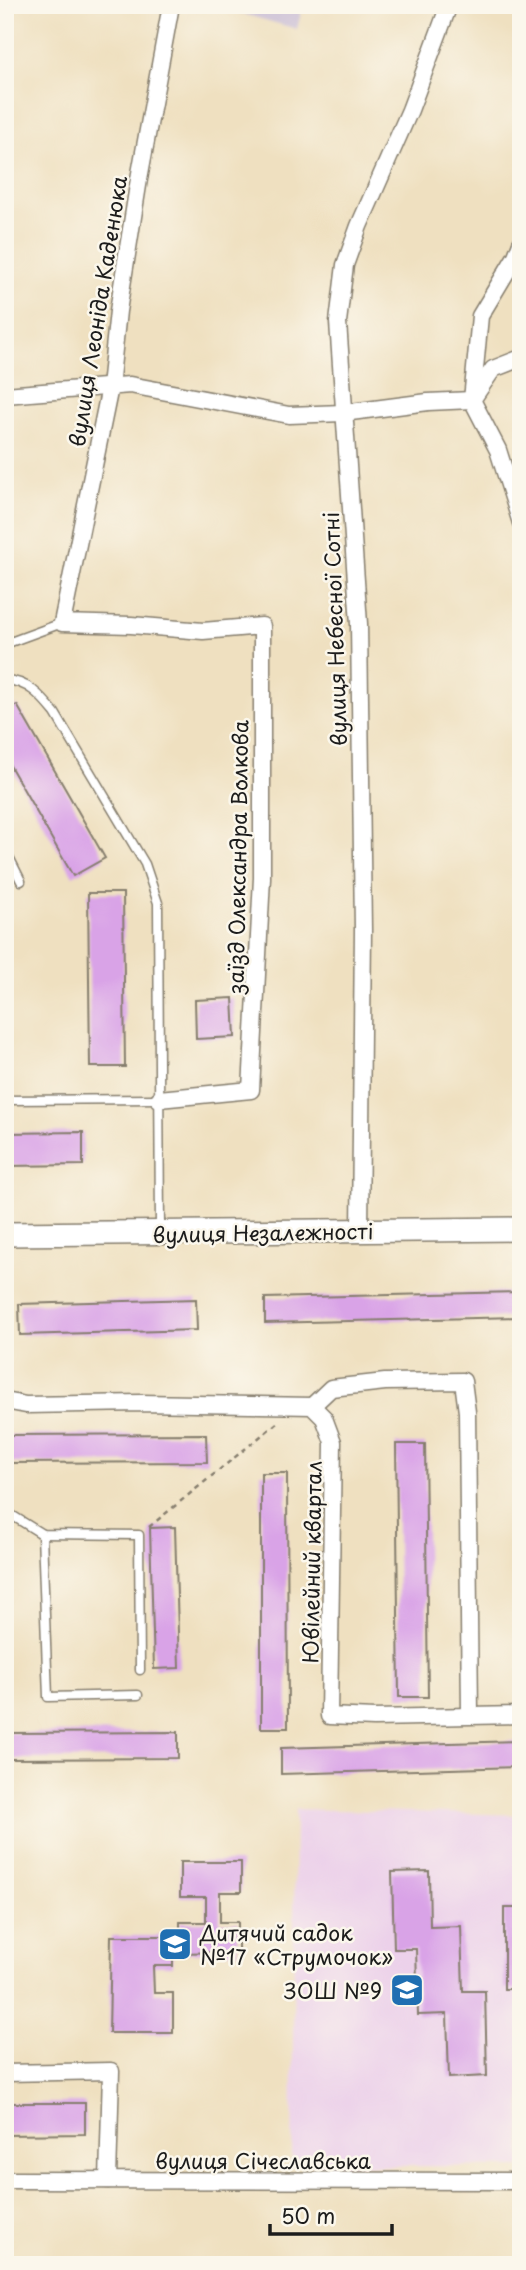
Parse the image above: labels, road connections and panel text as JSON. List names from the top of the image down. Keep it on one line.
{"streets":{"main road":["вулиця Незалежності"],"street":["вулиця Леоніда Каденюка","вулиця Небесної Сотні","заїзд Олександра Волкова","Ювілейний квартал","вулиця Січеславська"]},"crossings":[["вулиця Леоніда Каденюка","заїзд Олександра Волкова"],["вулиця Небесної Сотні","вулиця Незалежності"]],"places":{"school or university":["Дитячий садок №17 «Струмочок»","ЗОШ №9"]},"scale_bar":"50 m"}
